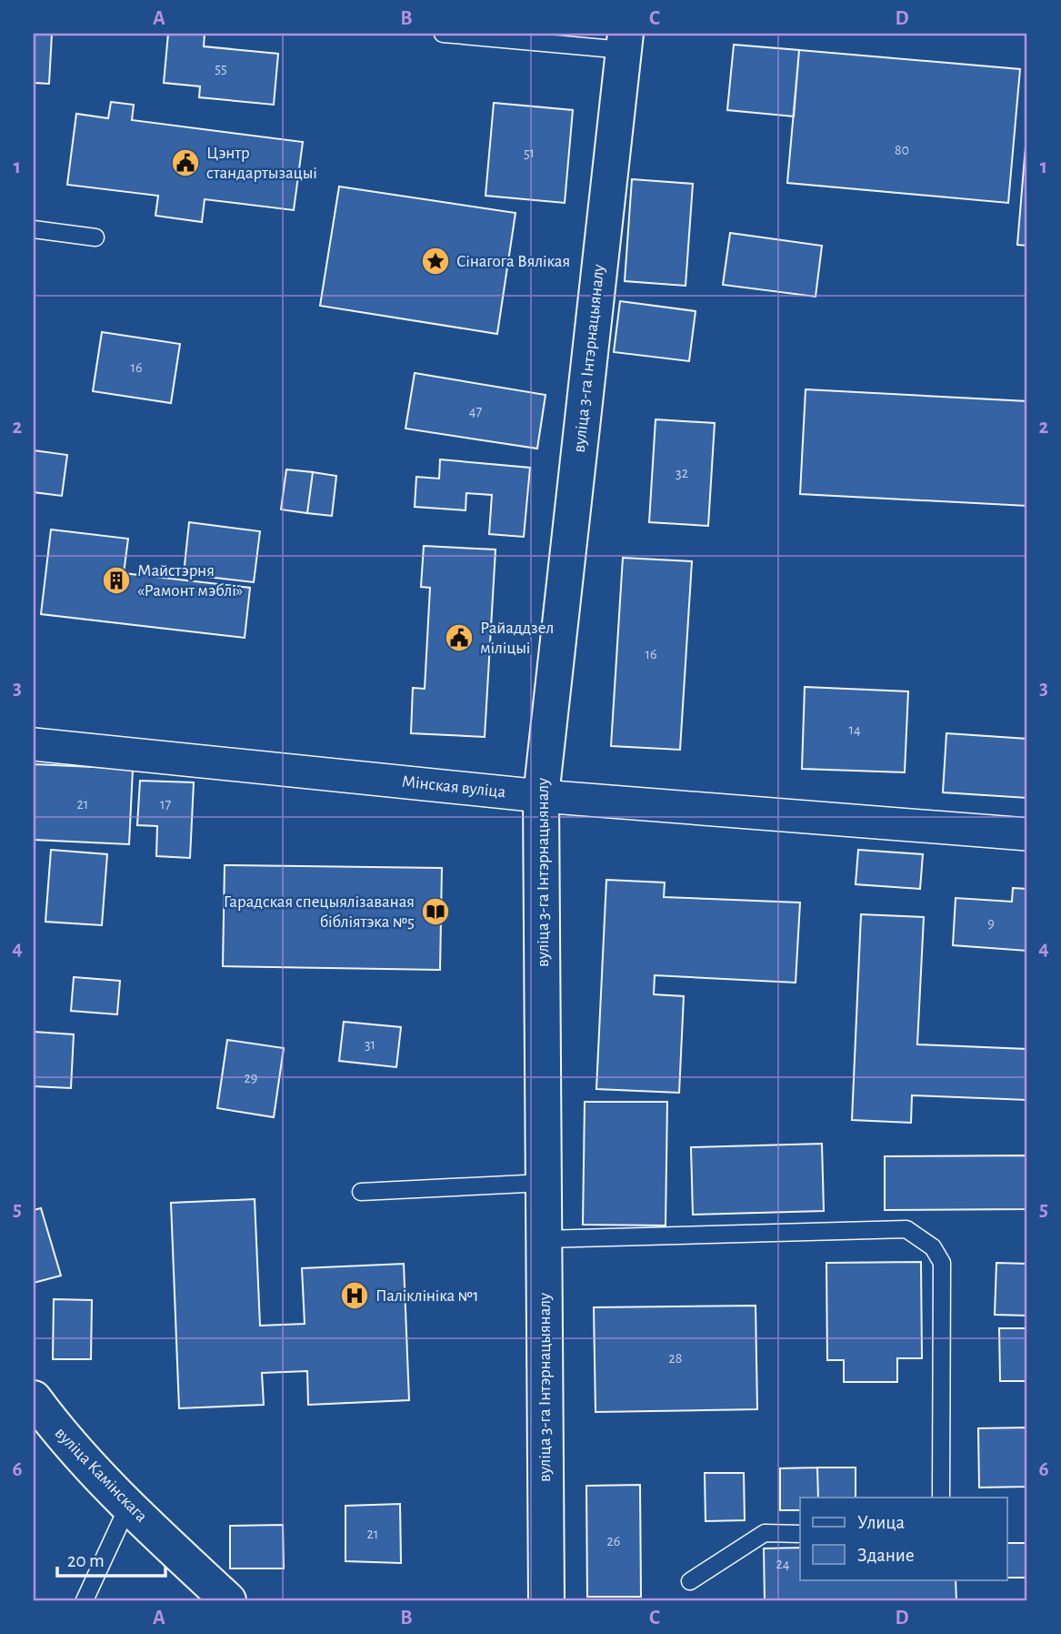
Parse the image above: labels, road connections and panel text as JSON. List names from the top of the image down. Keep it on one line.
{"streets":{"main road":["вуліца 3-га Інтэрнацыяналу","вуліца Камінскага"],"street":["Мінская вуліца"]},"crossings":[["вуліца 3-га Інтэрнацыяналу","Мінская вуліца"]],"places":{"public building":["Цэнтр стандартызацыі","Райаддзел міліцыі"],"place":["Сінагога Вялікая"],"building":["Майстэрня «Рамонт мэблі»"],"library":["Гарадская спецыялізаваная бібліятэка №5"],"hospital":["Паліклініка №1"]},"house_numbers":["55","80","51","16","47","32","16","14","21","17","9","31","29","28","21","26","24"],"legend":["Улица","Здание"],"scale_bar":"20 m","grid":{"columns":["A","B","C","D"],"rows":["1","2","3","4","5","6"]}}
